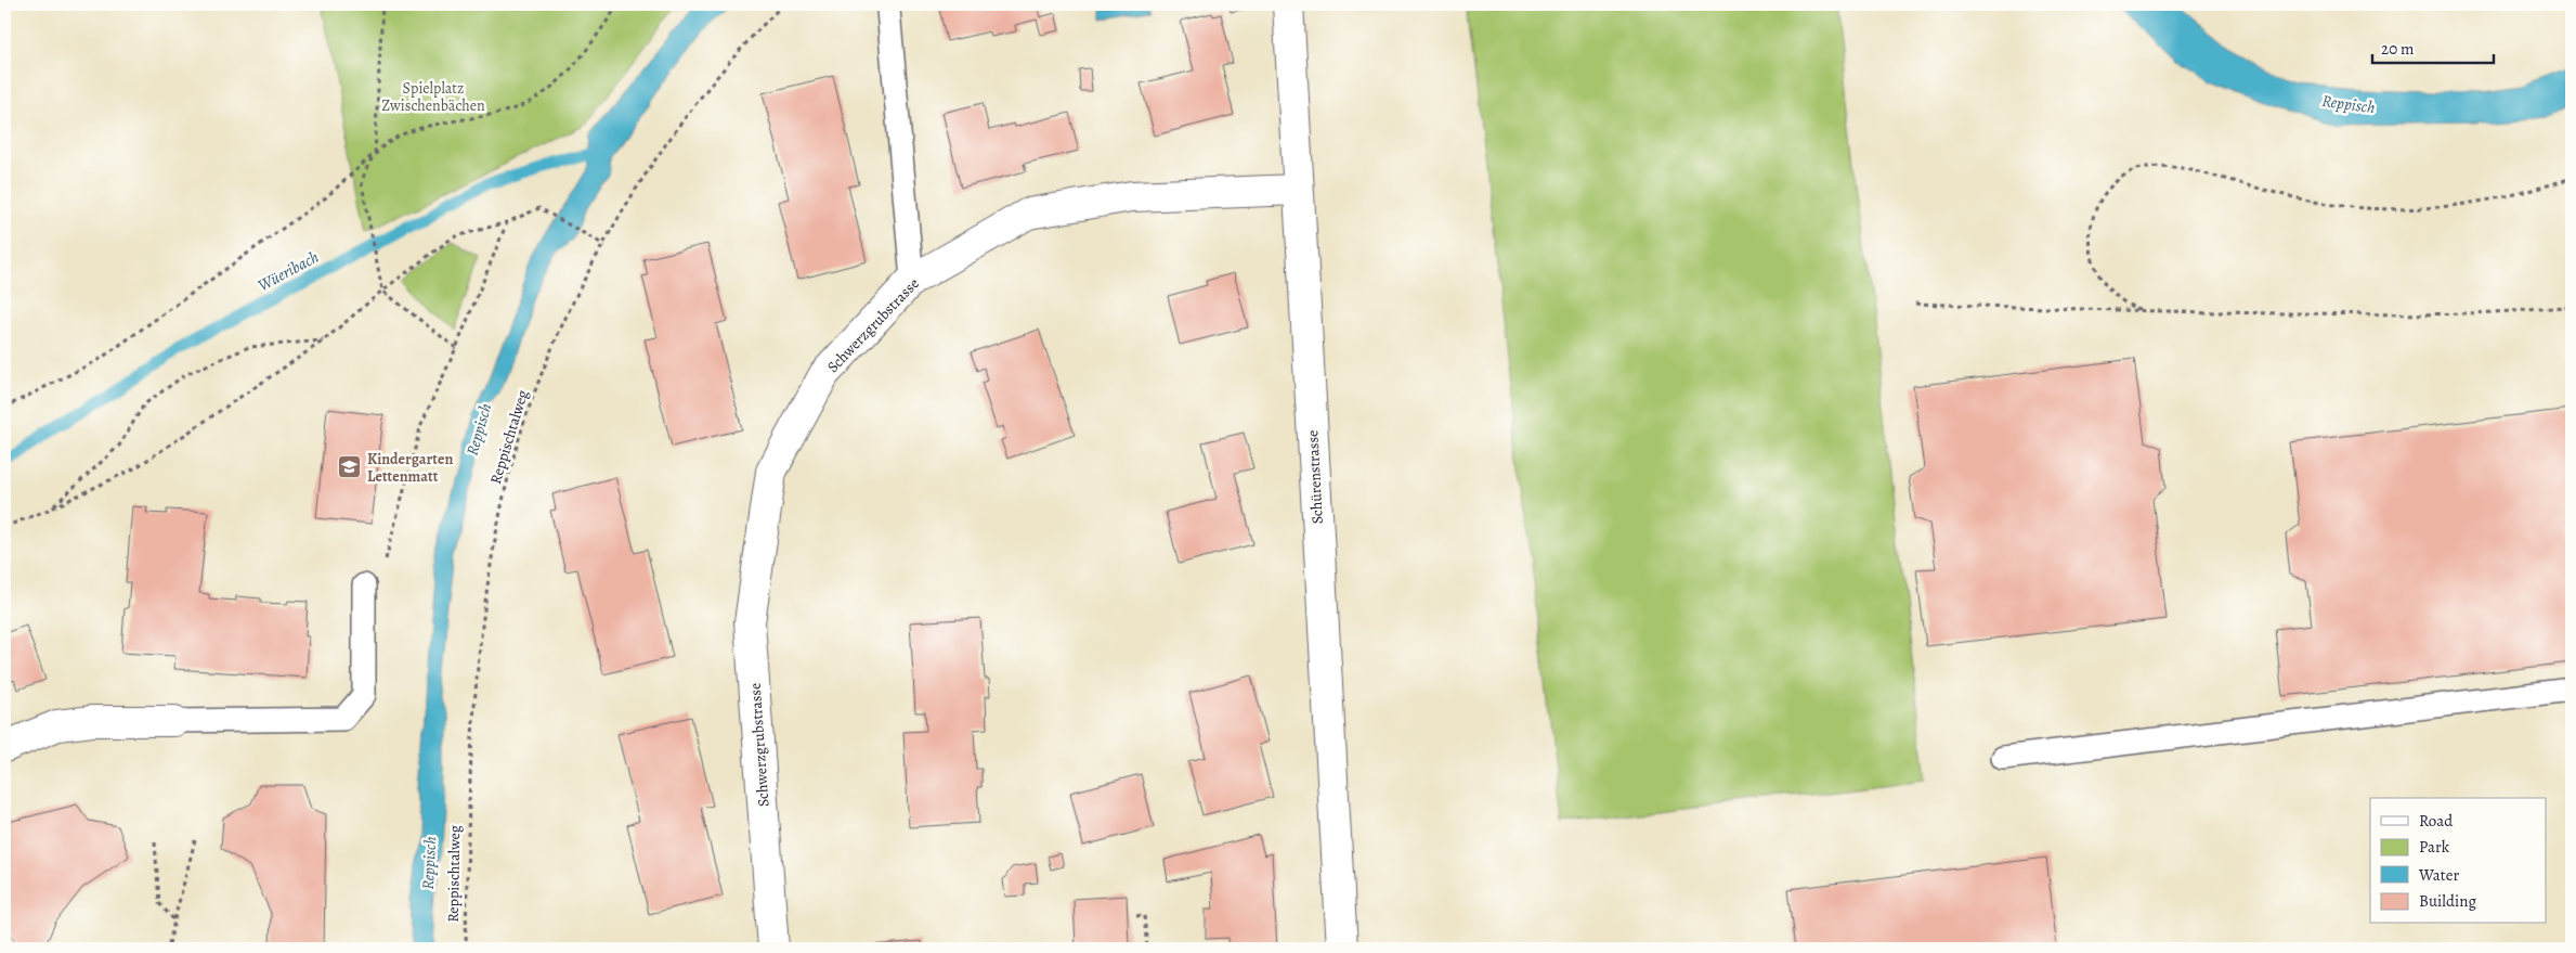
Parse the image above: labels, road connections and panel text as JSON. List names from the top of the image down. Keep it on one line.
{"streets":{"street":["Schwerzgrubstrasse","Schürenstrasse"],"path":["Reppischtalweg"]},"crossings":[["Schwerzgrubstrasse","Schürenstrasse"]],"water":["Reppisch","Wüeribach"],"parks":["Spielplatz Zwischenbächen"],"places":{"school or university":["Kindergarten Lettenmatt"]},"legend":["Road","Park","Water","Building"],"scale_bar":"20 m"}
